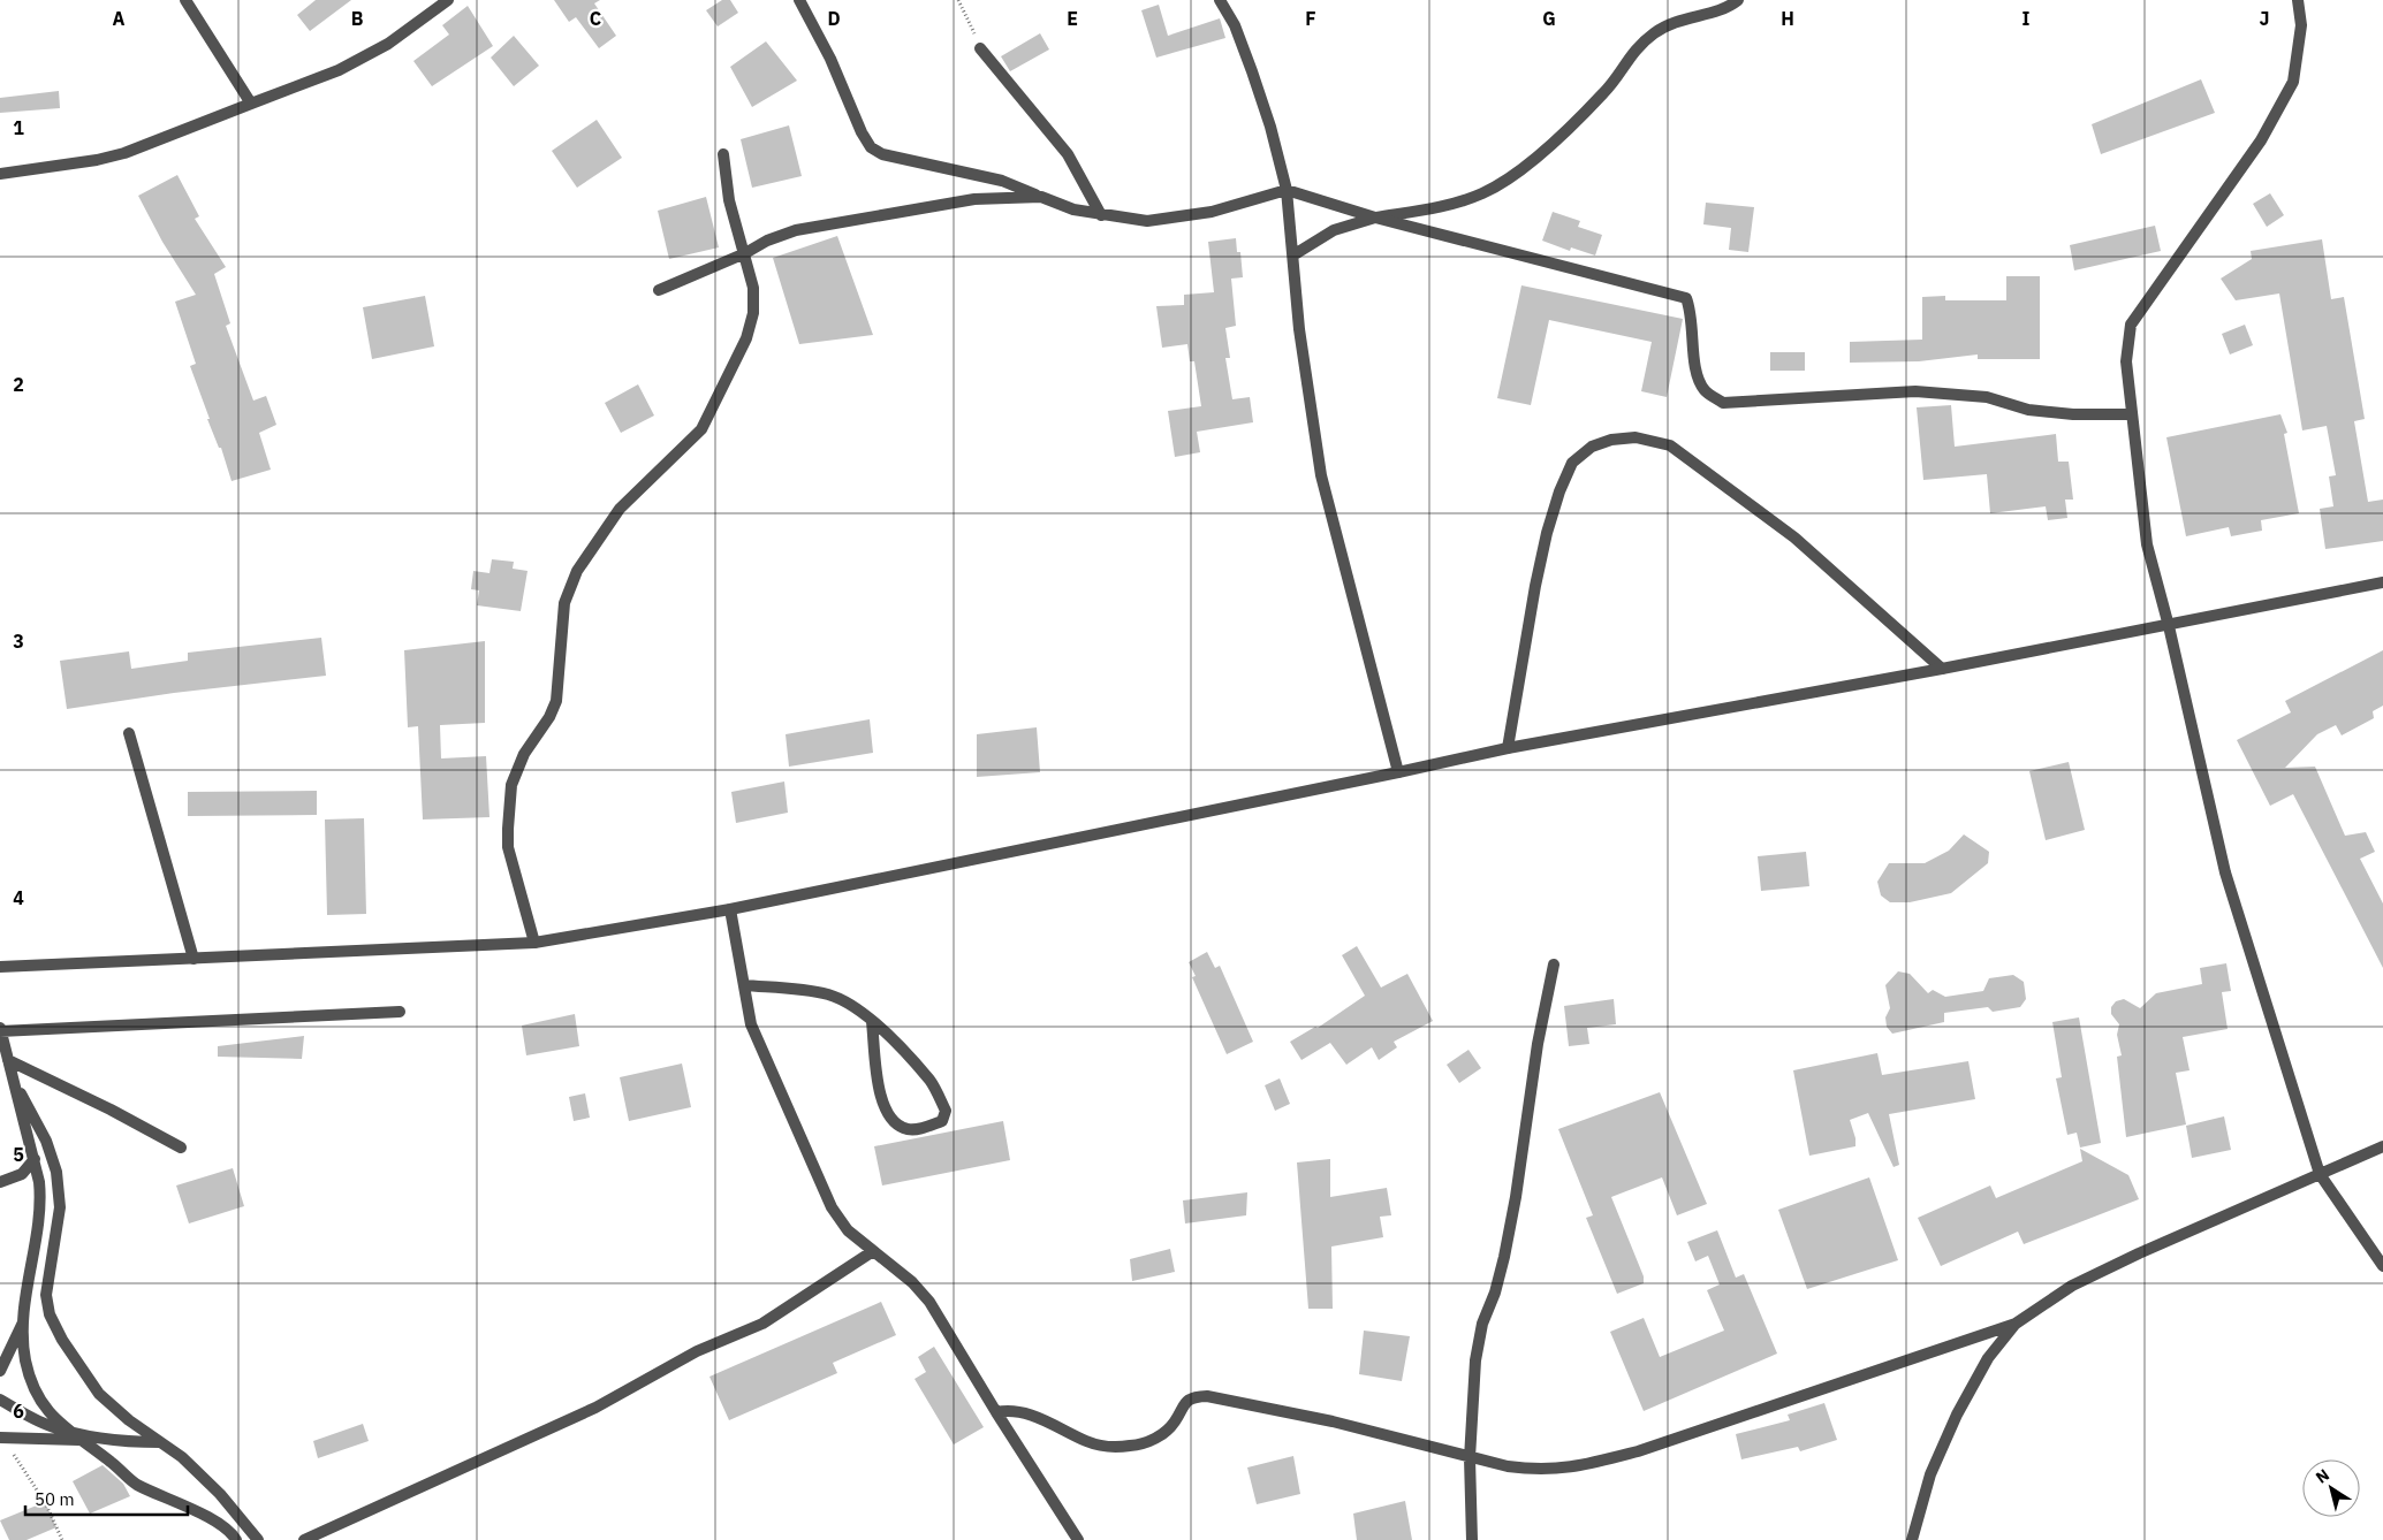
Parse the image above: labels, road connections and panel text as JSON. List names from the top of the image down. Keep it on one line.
{"scale_bar":"50 m","north":"top left","grid":{"columns":["A","B","C","D","E","F","G","H","I","J"],"rows":["1","2","3","4","5","6"]}}
